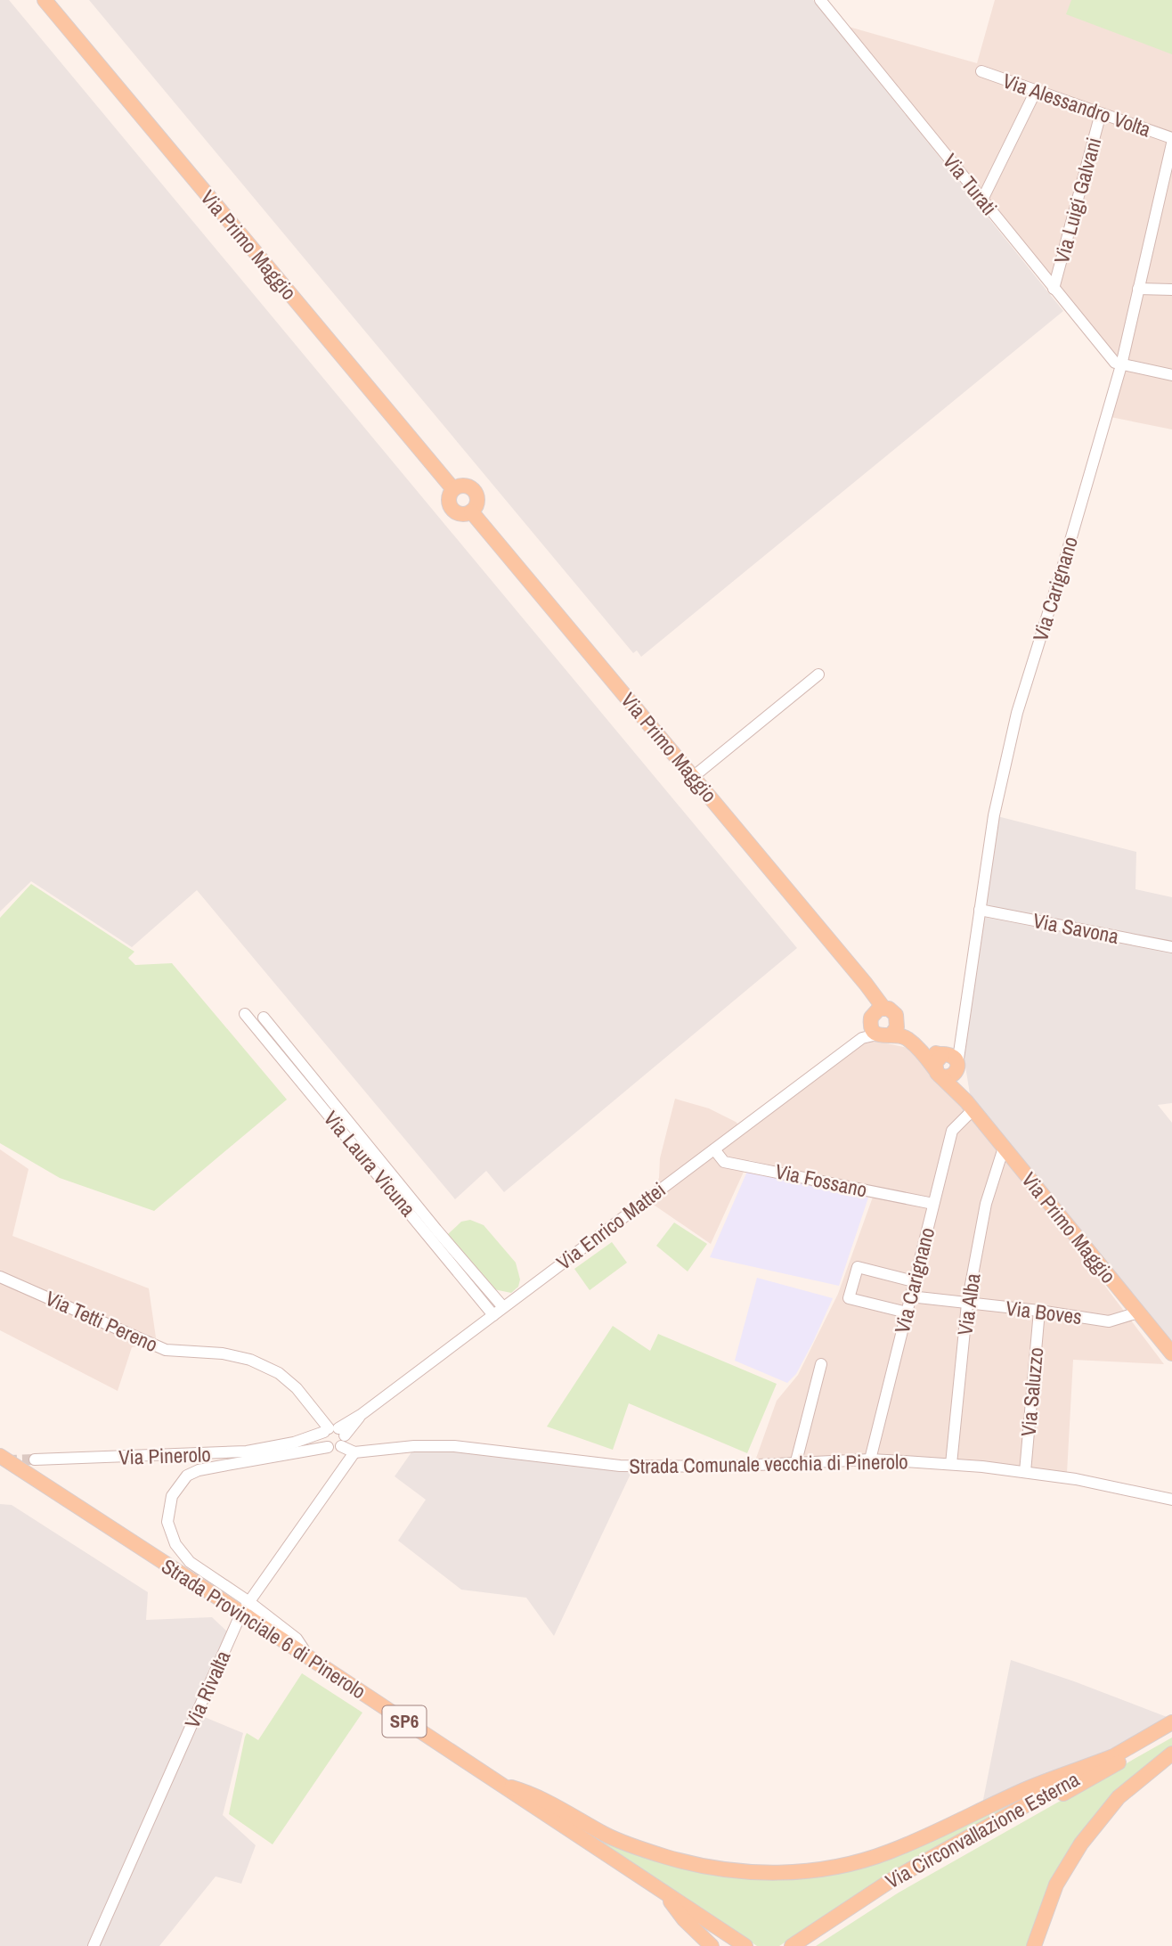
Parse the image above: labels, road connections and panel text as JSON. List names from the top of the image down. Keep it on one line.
{"streets":{"main road":["Via Primo Maggio","Strada Provinciale 6 di Pinerolo","SP6","Via Circonvallazione Esterna"],"street":["Via Alessandro Volta","Via Turati","Via Luigi Galvani","Via Carignano","Via Savona","Via Laura Vicuna","Via Fossano","Via Enrico Mattei","Via Alba","Via Boves","Via Tetti Pereno","Via Saluzzo","Via Pinerolo","Strada Comunale vecchia di Pinerolo","Via Rivalta"]},"crossings":[["Via Alessandro Volta","Via Luigi Galvani"],["Via Turati","Via Luigi Galvani"],["Via Turati","Via Carignano"],["Via Primo Maggio","Via Carignano"],["Via Primo Maggio","Via Enrico Mattei"],["Via Primo Maggio","Via Alba"],["Via Primo Maggio","Via Boves"],["Via Carignano","Via Savona"],["Via Carignano","Via Fossano"],["Via Carignano","Via Boves"],["Via Carignano","Strada Comunale vecchia di Pinerolo"],["Via Laura Vicuna","Via Enrico Mattei"],["Via Fossano","Via Enrico Mattei"],["Via Enrico Mattei","Via Tetti Pereno"],["Via Enrico Mattei","Via Pinerolo"],["Via Alba","Via Boves"],["Via Alba","Strada Comunale vecchia di Pinerolo"],["Via Boves","Via Saluzzo"],["Via Tetti Pereno","Via Pinerolo"],["Via Saluzzo","Strada Comunale vecchia di Pinerolo"],["Strada Comunale vecchia di Pinerolo","Via Rivalta"],["Strada Provinciale 6 di Pinerolo","Via Rivalta"]]}
